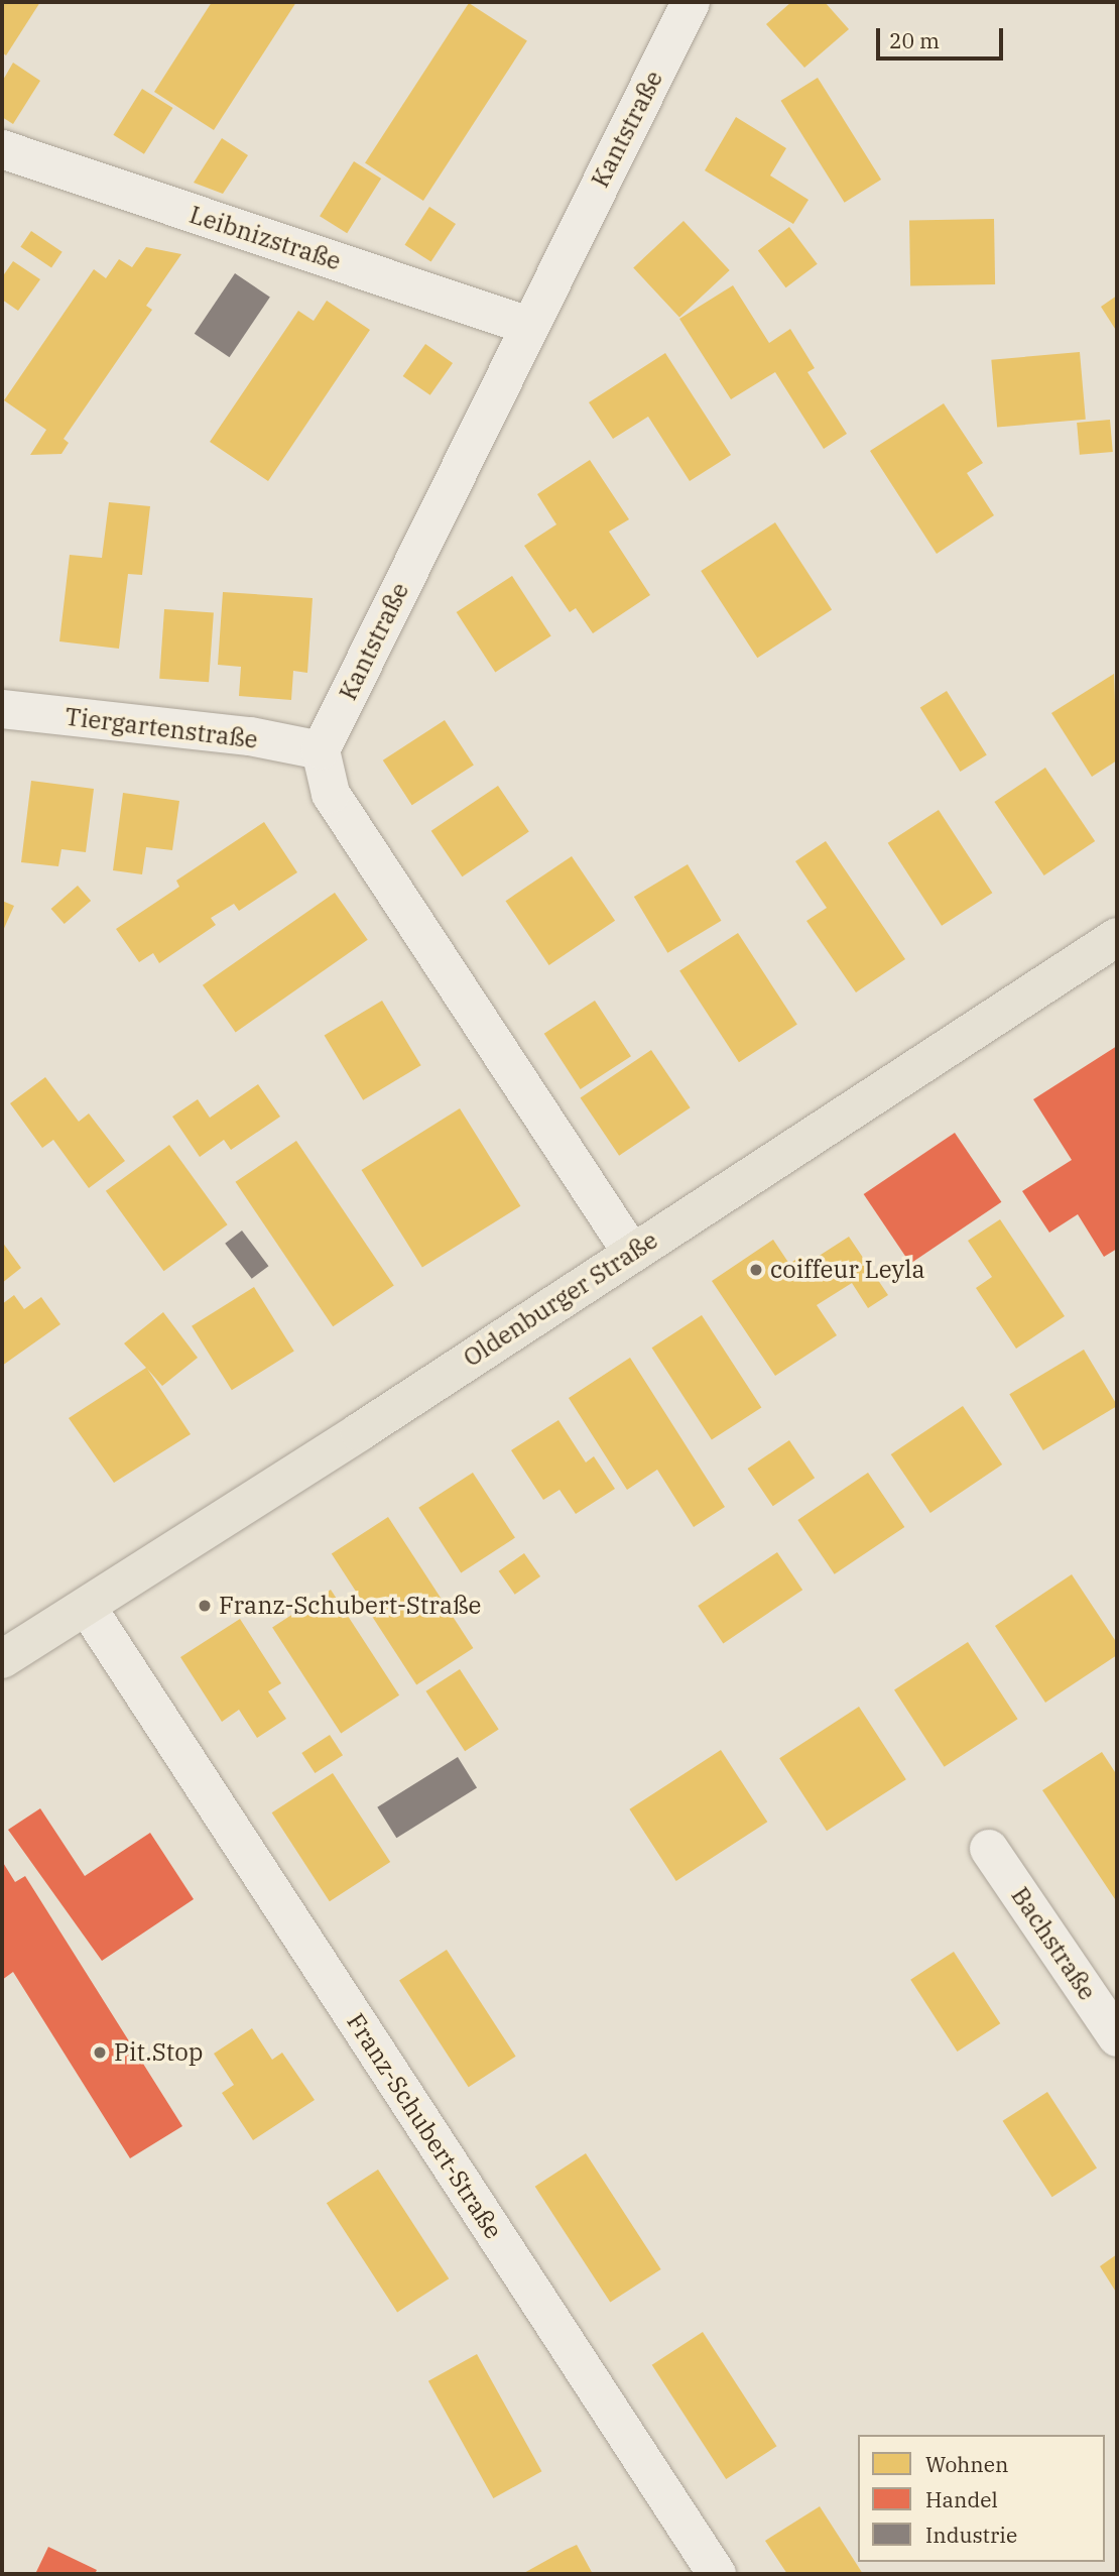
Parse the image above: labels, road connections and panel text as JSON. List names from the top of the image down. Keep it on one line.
{"streets":{"main road":["Oldenburger Straße"],"street":["Kantstraße","Leibnizstraße","Tiergartenstraße","Bachstraße","Franz-Schubert-Straße"]},"crossings":[["Kantstraße","Leibnizstraße"],["Kantstraße","Tiergartenstraße"],["Oldenburger Straße","Franz-Schubert-Straße"]],"places":["coiffeur Leyla","Franz-Schubert-Straße","Pit.Stop"],"legend":["Wohnen","Handel","Industrie"],"scale_bar":"20 m"}
